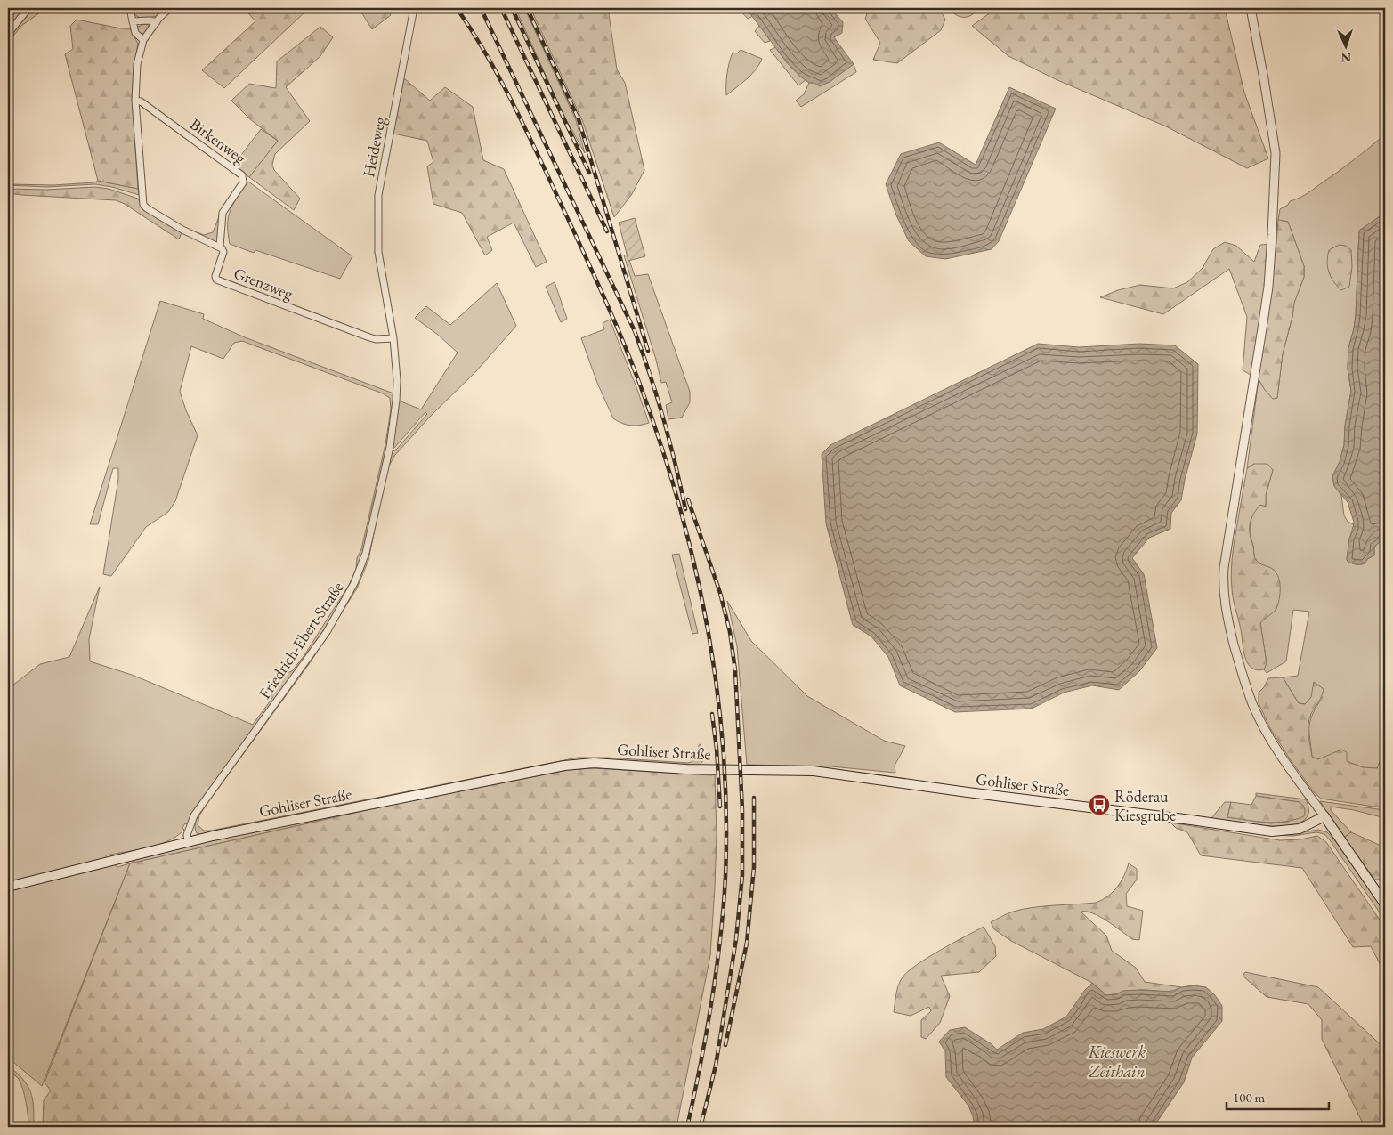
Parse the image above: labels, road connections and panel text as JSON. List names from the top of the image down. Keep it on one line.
{"streets":{"main road":["Gohliser Straße"],"street":["Birkenweg","Heideweg","Grenzweg","Friedrich-Ebert-Straße"]},"crossings":[["Birkenweg","Grenzweg"],["Heideweg","Friedrich-Ebert-Straße"],["Grenzweg","Friedrich-Ebert-Straße"],["Friedrich-Ebert-Straße","Gohliser Straße"]],"water":["Kieswerk Zeithain"],"places":{"bus stop":["Röderau Kiesgrube"]},"scale_bar":"100 m","north":"bottom"}
